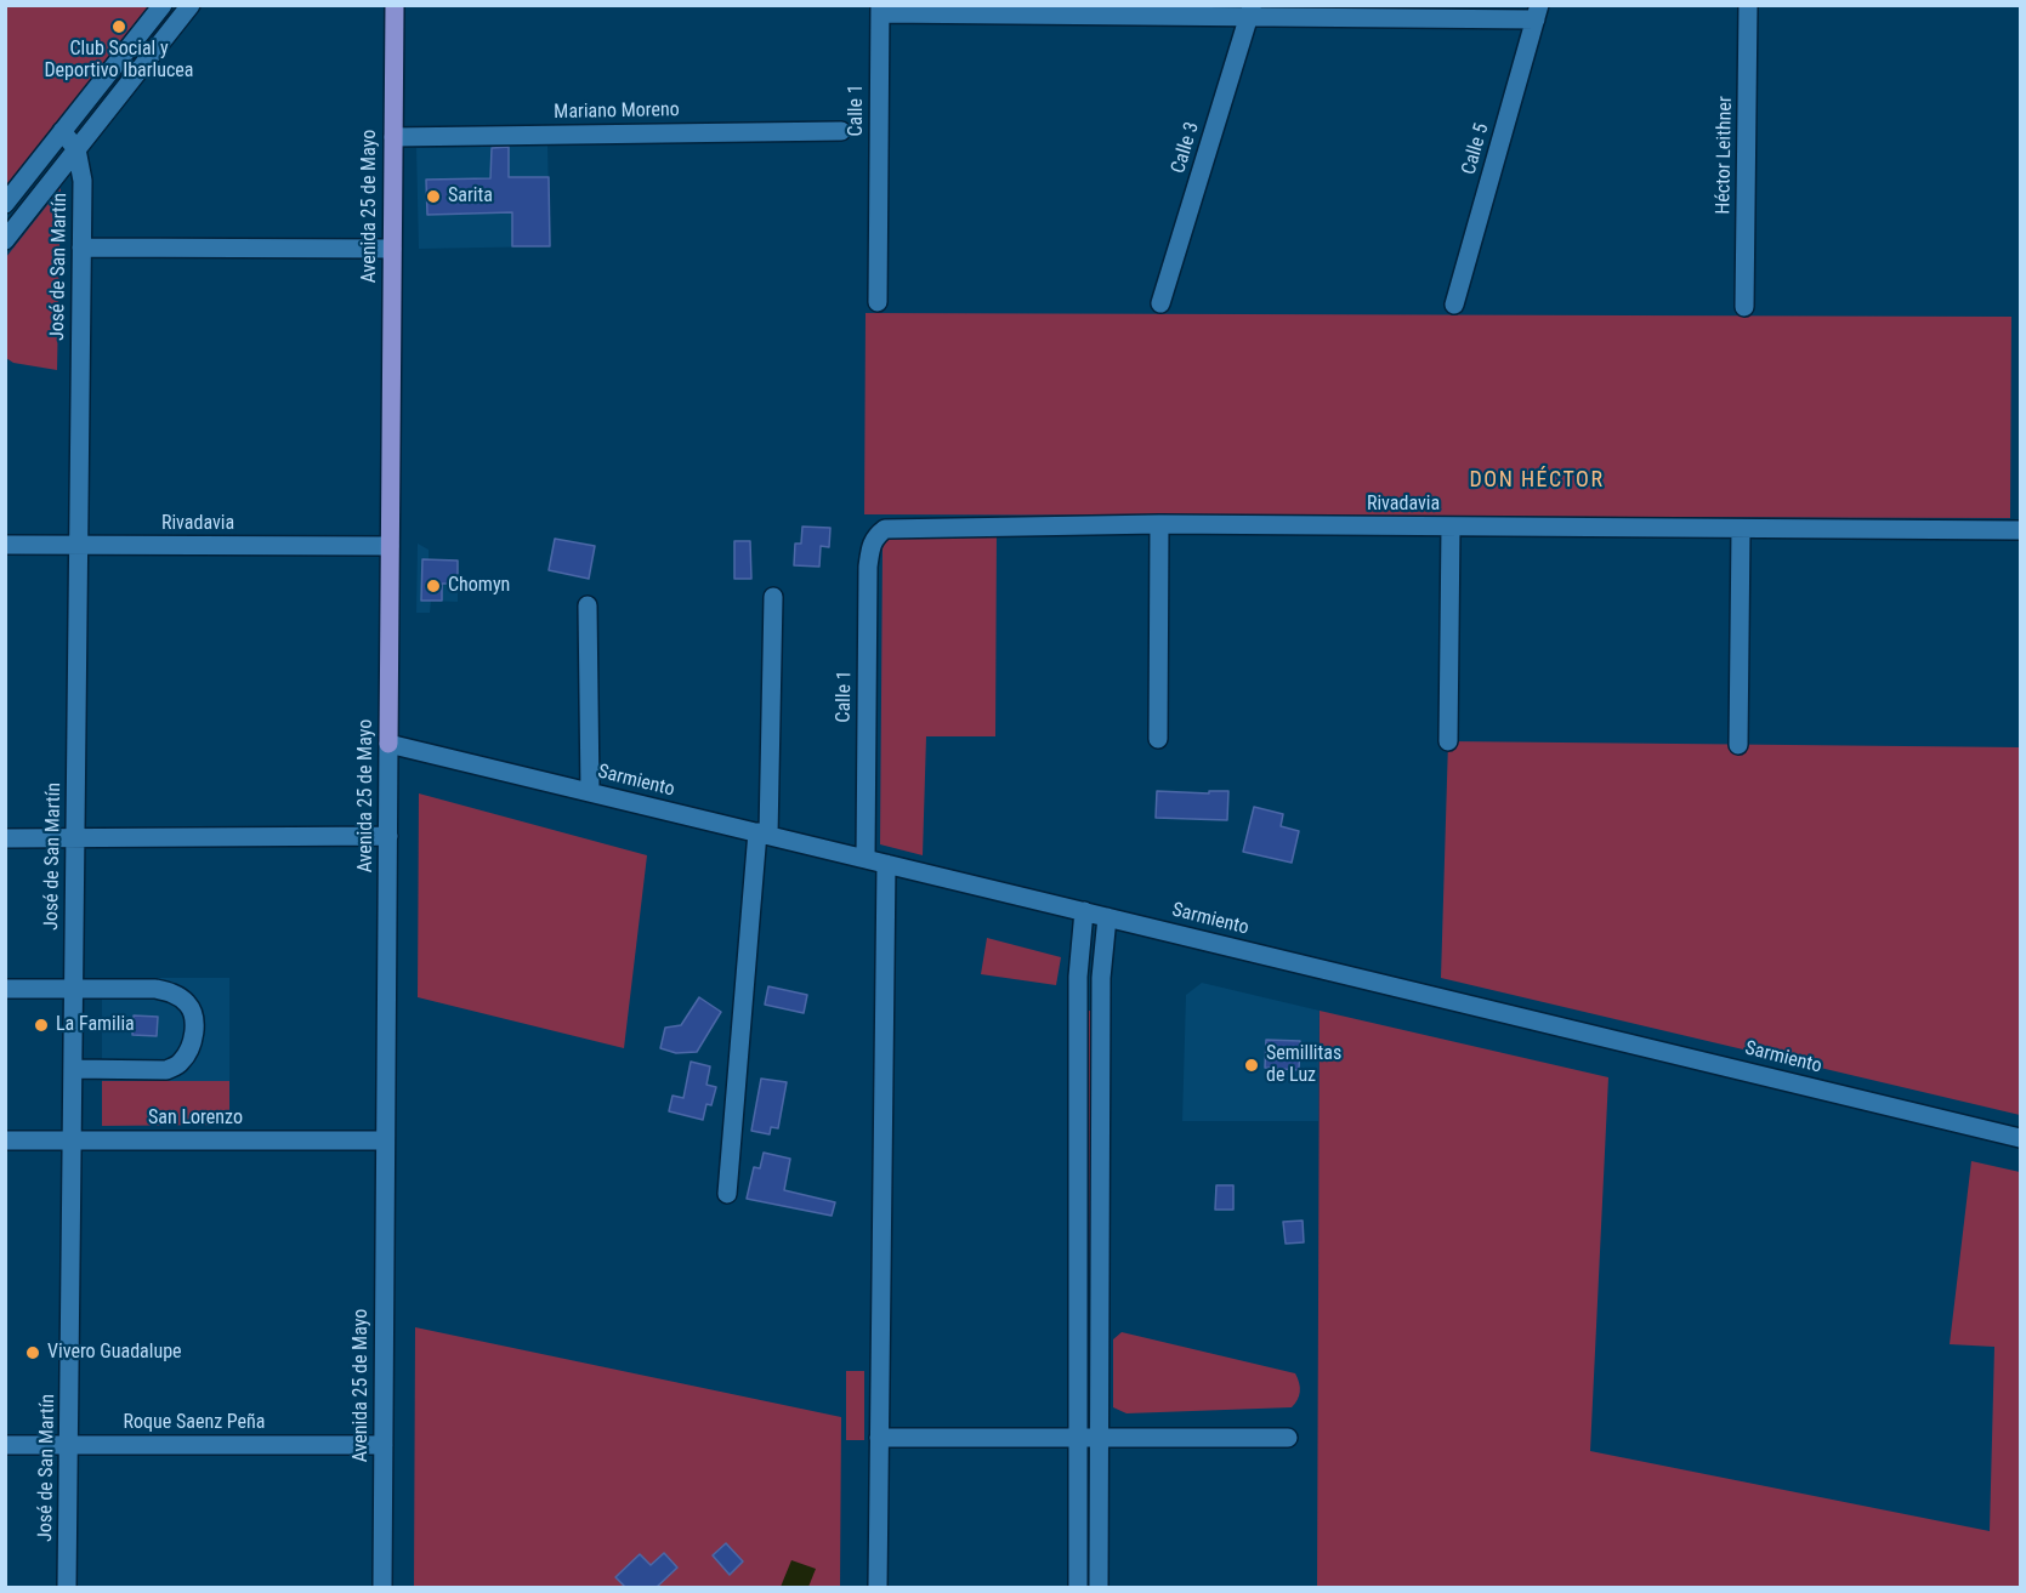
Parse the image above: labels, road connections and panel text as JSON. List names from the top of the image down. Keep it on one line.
{"streets":{"main road":["Avenida 25 de Mayo"],"street":["Calle 1","Mariano Moreno","Calle 3","Calle 5","Héctor Leithner","José de San Martín","Rivadavia","Sarmiento","San Lorenzo","Roque Saenz Peña"]},"crossings":[["Calle 1","Rivadavia"],["Calle 1","Sarmiento"],["Mariano Moreno","Avenida 25 de Mayo"],["Avenida 25 de Mayo","Rivadavia"],["Avenida 25 de Mayo","Sarmiento"],["Avenida 25 de Mayo","San Lorenzo"],["Avenida 25 de Mayo","Roque Saenz Peña"],["José de San Martín","Rivadavia"],["José de San Martín","San Lorenzo"],["José de San Martín","Roque Saenz Peña"]],"districts":["DON HÉCTOR"],"places":["Club Social y Deportivo Ibarlucea","Sarita","Chomyn","La Familia","Semillitas de Luz","Vivero Guadalupe"]}
